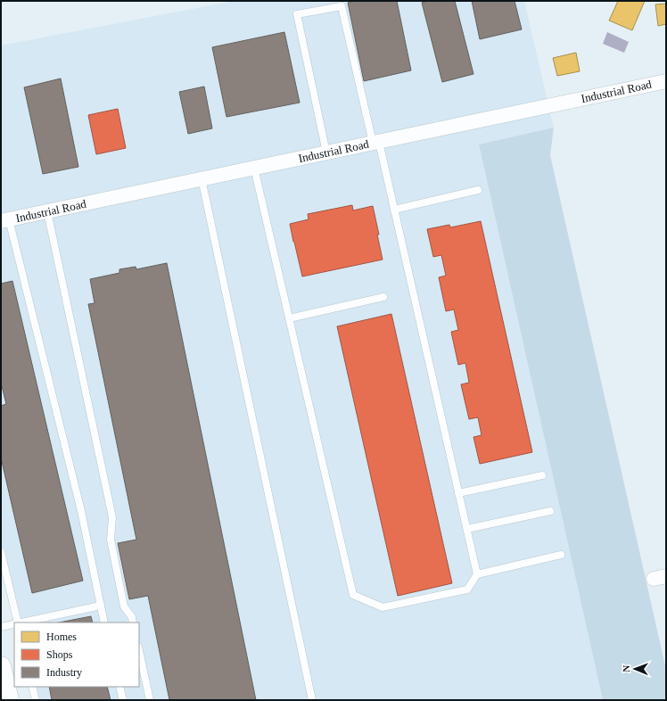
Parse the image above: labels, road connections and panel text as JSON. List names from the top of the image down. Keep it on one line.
{"streets":{"street":["Industrial Road"]},"legend":["Homes","Shops","Industry"],"north":"left"}
